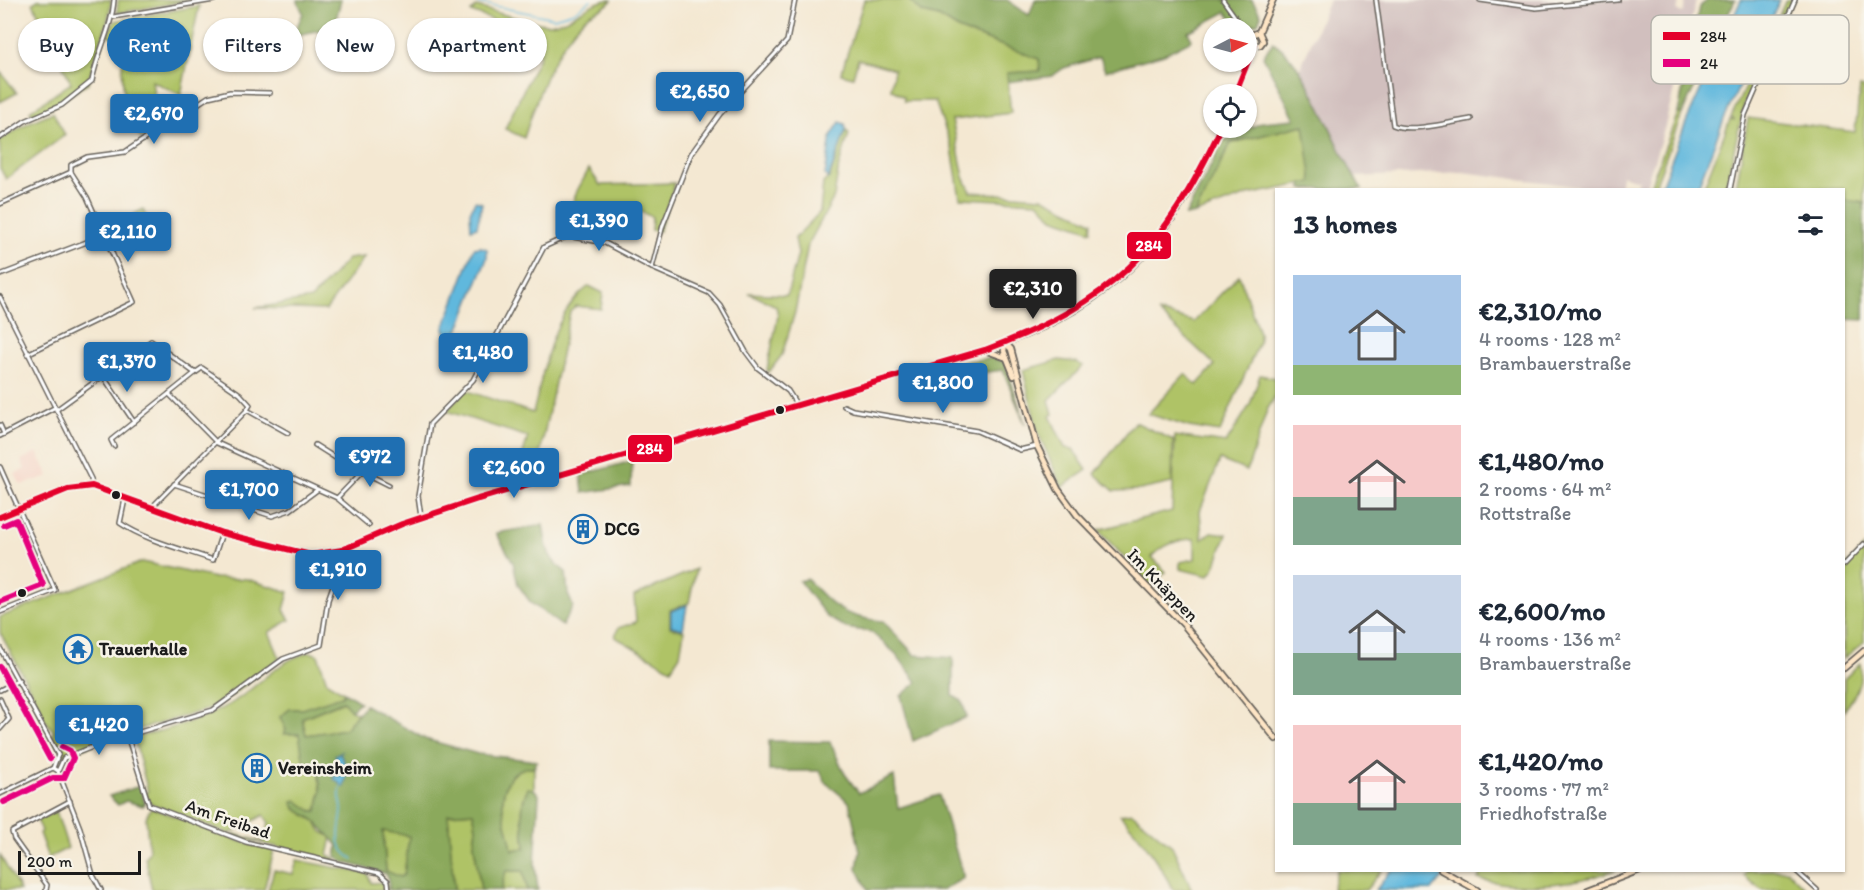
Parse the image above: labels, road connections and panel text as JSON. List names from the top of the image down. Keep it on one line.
{"streets":{"main road":["Im Knäppen"],"street":["Am Freibad"]},"places":{"building":["DCG","Vereinsheim"],"temple":["Trauerhalle"]},"lines":["transit line 284","transit line 24"],"legend":["284","24"],"scale_bar":"200 m","north":"right","page":{"chip":["Buy","Rent","Filters","New","Apartment"],"price":["€2,650","€2,670","€1,390","€2,110","€2,310","€1,480","€1,370","€1,800","€972","€2,600","€1,700","€1,910","€1,420"],"heading":"13 homes","list":[{"name":"€2,310/mo","note":"4 rooms · 128 m² · Brambauerstraße"},{"name":"€1,480/mo","note":"2 rooms · 64 m² · Rottstraße"},{"name":"€2,600/mo","note":"4 rooms · 136 m² · Brambauerstraße"},{"name":"€1,420/mo","note":"3 rooms · 77 m² · Friedhofstraße"}],"scale":"200 m"}}
